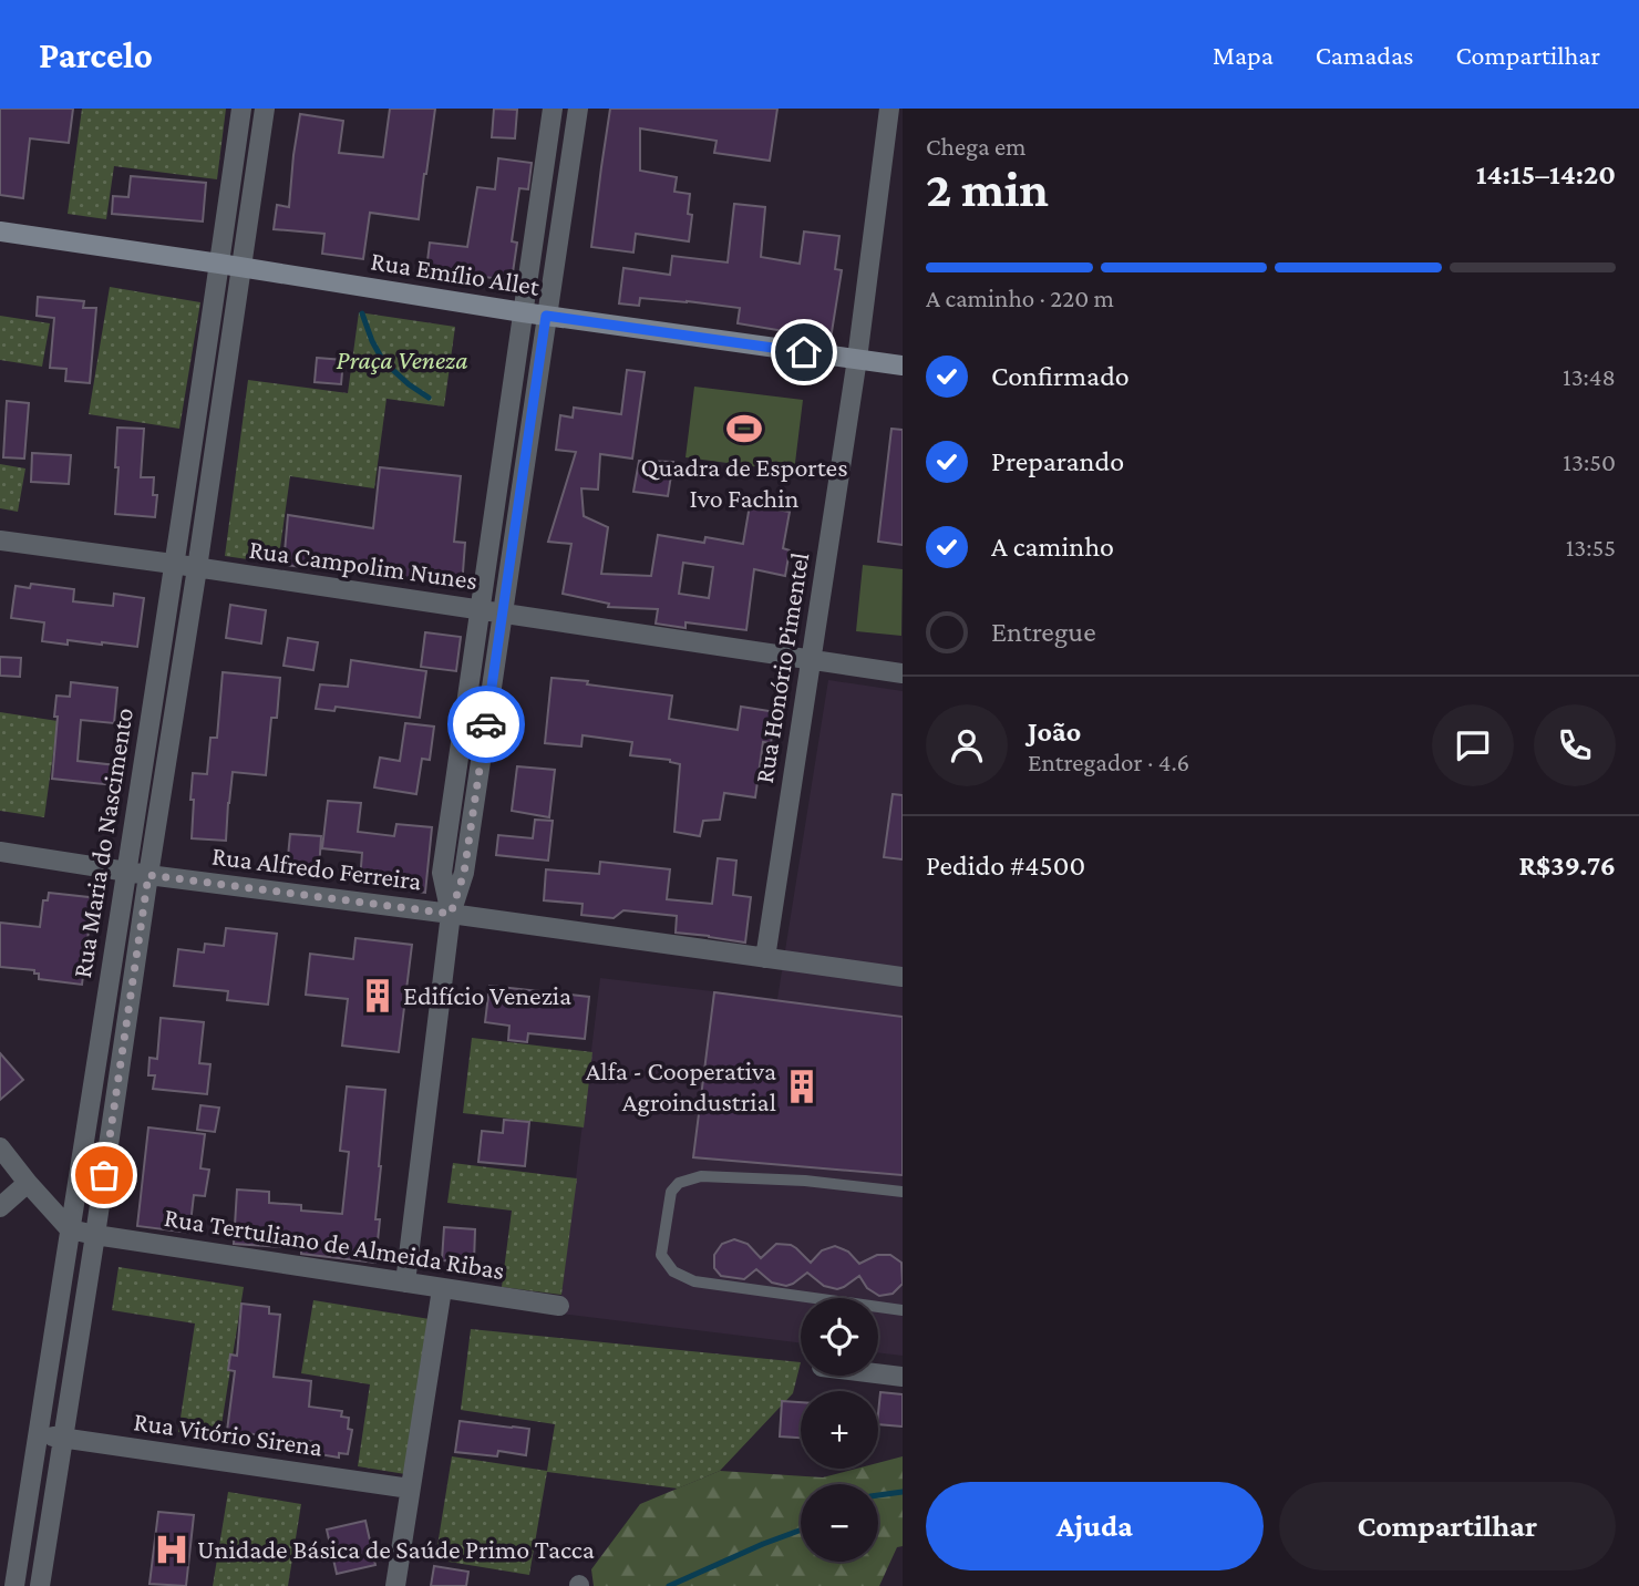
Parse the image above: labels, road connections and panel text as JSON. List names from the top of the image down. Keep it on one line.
{"streets":{"street":["Rua Emílio Allet","Rua Campolim Nunes","Rua Honório Pimentel","Rua Maria do Nascimento","Rua Alfredo Ferreira","Rua Tertuliano de Almeida Ribas","Rua Vitório Sirena"]},"crossings":[["Rua Emílio Allet","Rua Honório Pimentel"],["Rua Emílio Allet","Rua Maria do Nascimento"],["Rua Campolim Nunes","Rua Honório Pimentel"],["Rua Campolim Nunes","Rua Maria do Nascimento"],["Rua Honório Pimentel","Rua Alfredo Ferreira"],["Rua Maria do Nascimento","Rua Alfredo Ferreira"],["Rua Maria do Nascimento","Rua Tertuliano de Almeida Ribas"],["Rua Maria do Nascimento","Rua Vitório Sirena"]],"parks":["Praça Veneza"],"places":{"sports":["Quadra de Esportes Ivo Fachin"],"building":["Edifício Venezia","Alfa - Cooperativa Agroindustrial"],"hospital":["Unidade Básica de Saúde Primo Tacca"]},"page":{"header":"Parcelo","nav":["Mapa","Camadas","Compartilhar"],"heading":["2 min","Chega em","14:15–14:20"],"panel":["João","Entregador · 4.6","Pedido #4500","R$39.76"],"bar":"A caminho · 220 m","list":[["Confirmado","13:48"],["Preparando","13:50"],["A caminho","13:55"],"Entregue"],"map_buttons":["+","−"],"buttons":["Ajuda","Compartilhar"]}}
